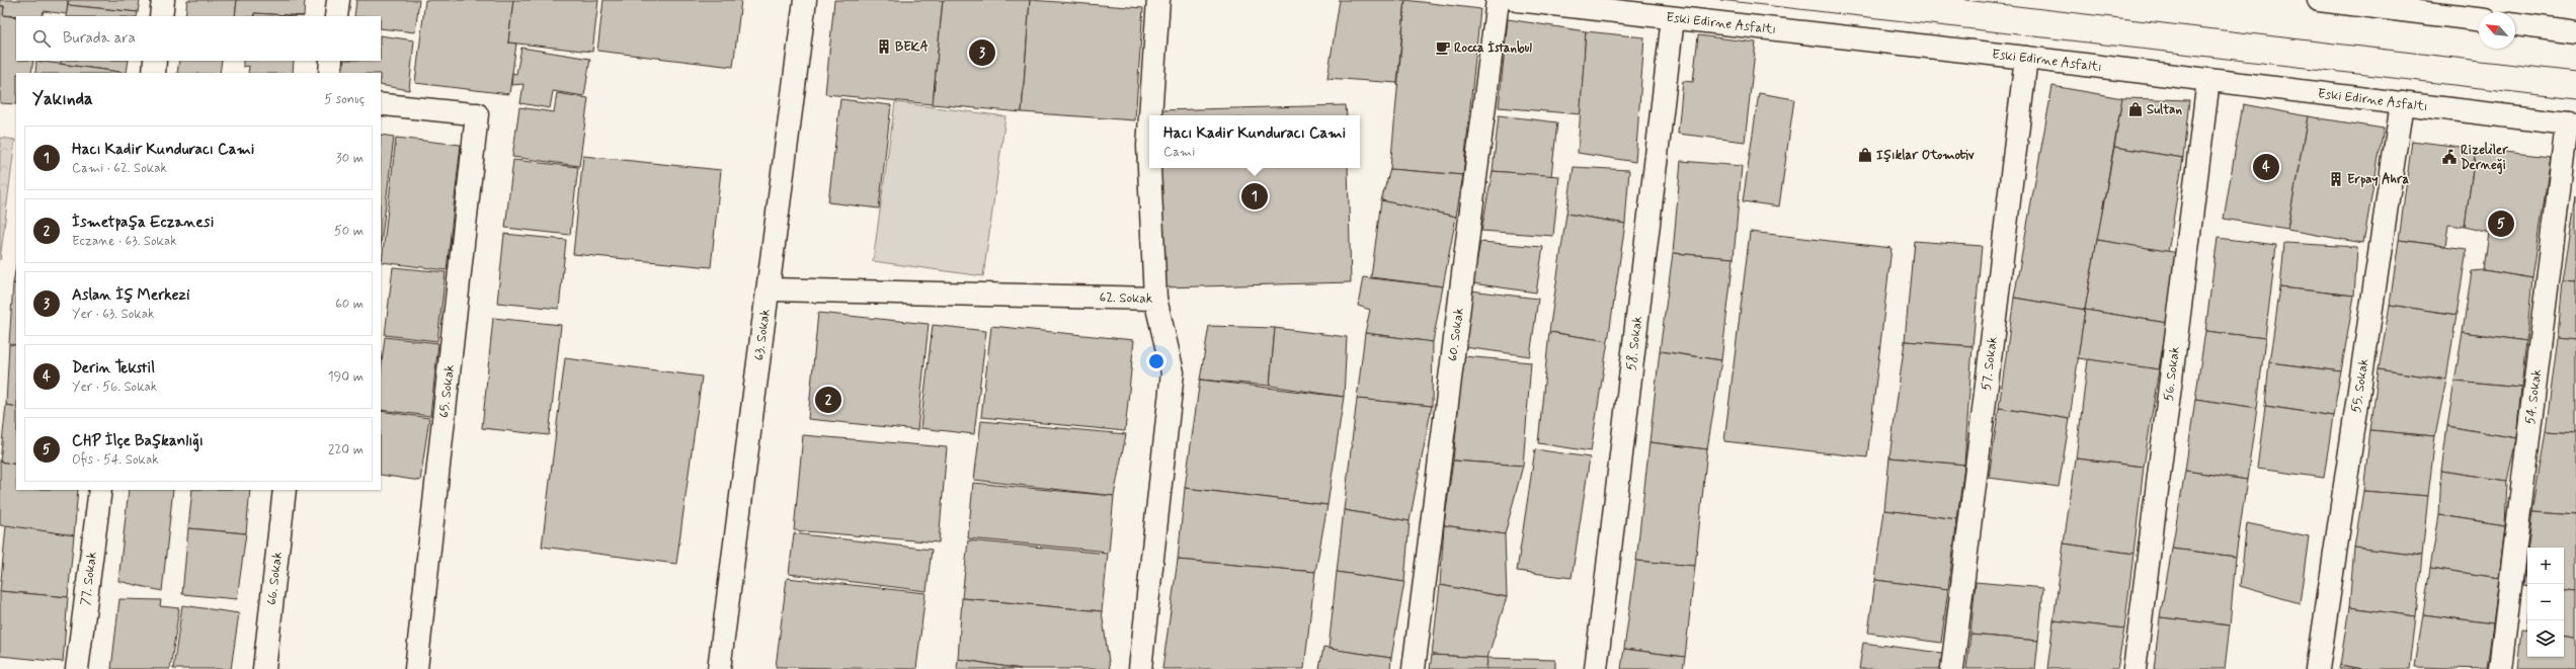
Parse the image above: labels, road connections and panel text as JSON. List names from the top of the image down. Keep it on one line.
{"streets":{"street":["Eski Edirne Asfaltı","62. Sokak","60. Sokak","63. Sokak","58. Sokak","57. Sokak","56. Sokak","55. Sokak","65. Sokak","54. Sokak","77. Sokak","66. Sokak"]},"crossings":[["Eski Edirne Asfaltı","58. Sokak"],["Eski Edirne Asfaltı","57. Sokak"],["Eski Edirne Asfaltı","56. Sokak"],["Eski Edirne Asfaltı","55. Sokak"],["Eski Edirne Asfaltı","54. Sokak"],["62. Sokak","63. Sokak"]],"places":{"building":["BEKA","Erpay Ahra"],"cafe":["Rocca İstanbul"],"shop":["Sultan","Işıklar Otomotiv"],"public building":["Rizeliler Derneği"]},"north":"top left","page":{"search":"Burada ara","pins":["3","4","1","5","2"],"heading":["Yakında","5 sonuç"],"popup":["Hacı Kadir Kunduracı Cami","Cami"],"list":[{"mark":"1","name":"Hacı Kadir Kunduracı Cami","note":"Cami · 62. Sokak","value":"30 m"},{"mark":"2","name":"İsmetpaşa Eczanesi","note":"Eczane · 63. Sokak","value":"50 m"},{"mark":"3","name":"Aslan İş Merkezi","note":"Yer · 63. Sokak","value":"60 m"},{"mark":"4","name":"Derin Tekstil","note":"Yer · 56. Sokak","value":"190 m"},{"mark":"5","name":"CHP İlçe Başkanlığı","note":"Ofis · 54. Sokak","value":"220 m"}],"map_buttons":["+","−"]}}
